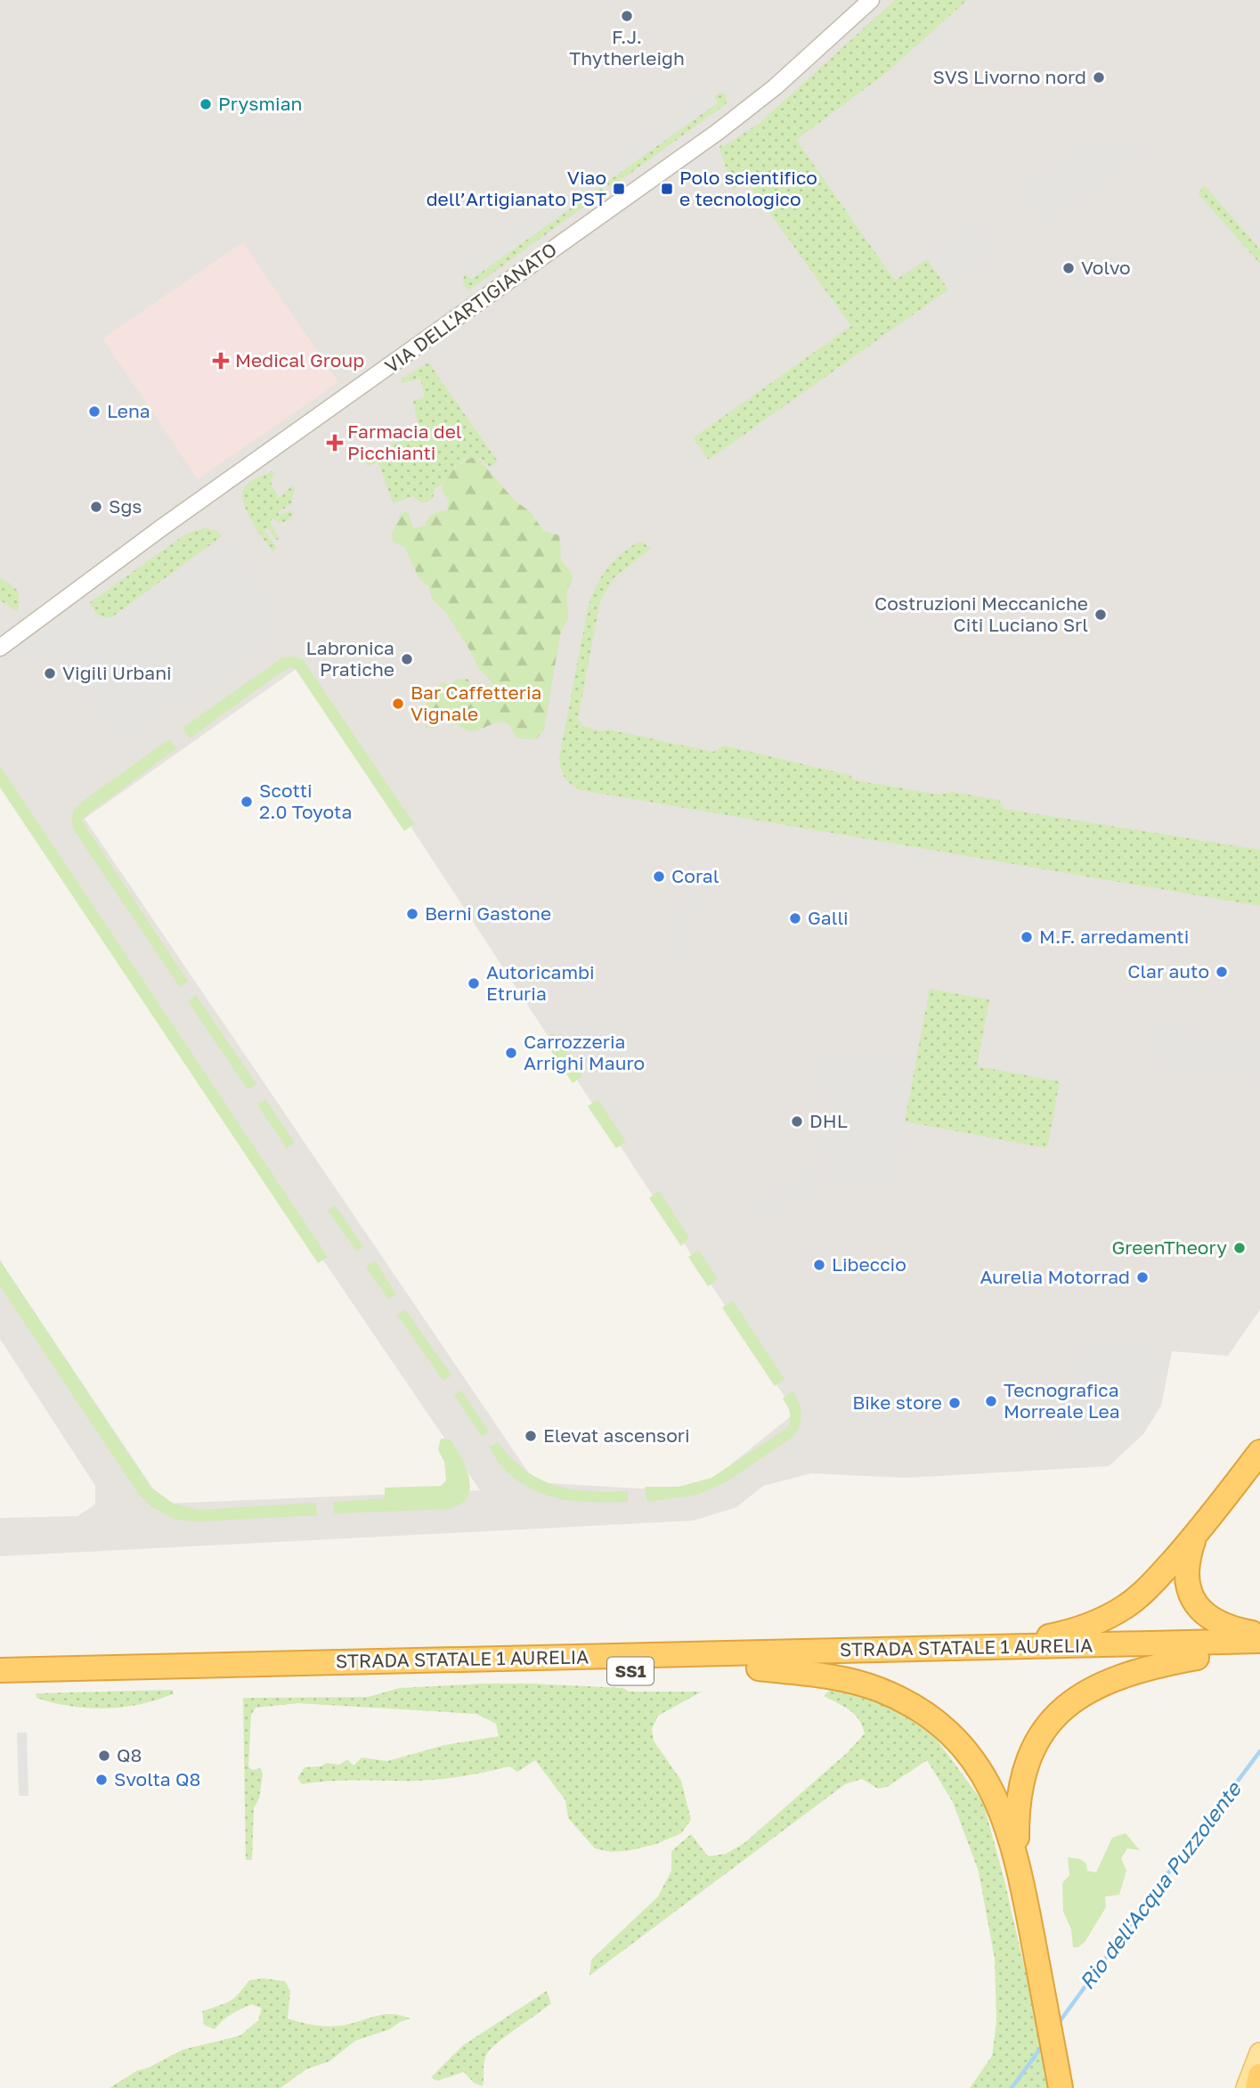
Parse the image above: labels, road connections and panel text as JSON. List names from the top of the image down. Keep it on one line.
{"streets":{"highway":["STRADA STATALE 1 AURELIA","SS1"],"street":["VIA DELL'ARTIGIANATO"]},"water":["Rio dell'Acqua Puzzolente"],"places":{"other":["F.J. Thytherleigh","SVS Livorno nord","Prysmian","Volvo","Lena","Sgs","Costruzioni Meccaniche Citi Luciano Srl","Labronica Pratiche","Vigili Urbani","Bar Caffetteria Vignale","Scotti 2.0 Toyota","Coral","Berni Gastone","Galli","M.F. arredamenti","Clar auto","Autoricambi Etruria","Carrozzeria Arrighi Mauro","DHL","GreenTheory","Libeccio","Aurelia Motorrad","Tecnografica Morreale Lea","Bike store","Elevat ascensori","Q8","Svolta Q8"],"transit":["Viao dell’Artigianato PST","Polo scientifico e tecnologico"],"health":["Medical Group","Farmacia del Picchianti"]}}
